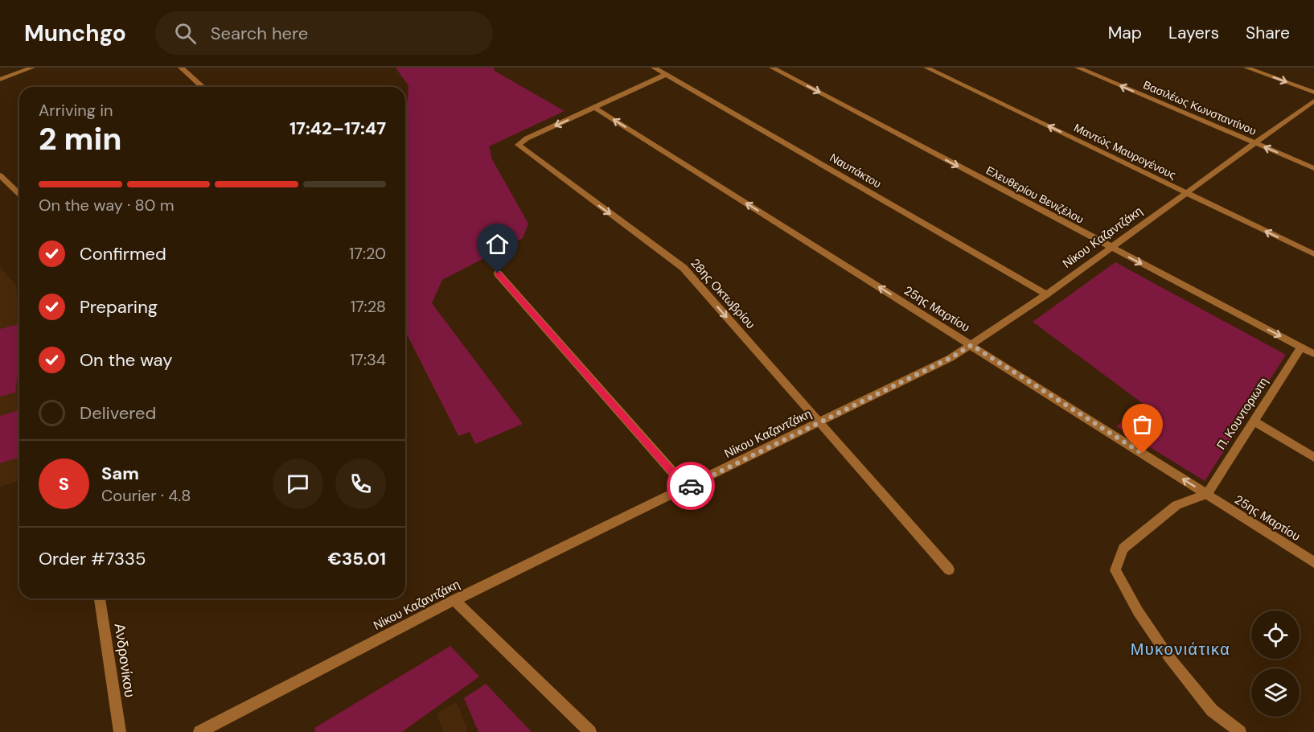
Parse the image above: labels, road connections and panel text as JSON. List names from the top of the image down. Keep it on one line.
{"streets":{"street":["Βασιλέως Κωνσταντίνου","Μαντώς Μαυρογένους","Ναυπάκτου","Ελευθερίου Βενιζέλου","Νίκου Καζαντζάκη","28ης Οκτωβρίου","25ης Μαρτίου","Π. Κουντοριωτη","Ανδρονίκου"]},"crossings":[["Βασιλέως Κωνσταντίνου","Νίκου Καζαντζάκη"],["Μαντώς Μαυρογένους","Νίκου Καζαντζάκη"],["Ναυπάκτου","Νίκου Καζαντζάκη"],["Ναυπάκτου","28ης Οκτωβρίου"],["Ελευθερίου Βενιζέλου","Νίκου Καζαντζάκη"],["Ελευθερίου Βενιζέλου","Π. Κουντοριωτη"],["Νίκου Καζαντζάκη","28ης Οκτωβρίου"],["Νίκου Καζαντζάκη","25ης Μαρτίου"],["28ης Οκτωβρίου","25ης Μαρτίου"],["25ης Μαρτίου","Π. Κουντοριωτη"]],"one_way":["Βασιλέως Κωνσταντίνου","Μαντώς Μαυρογένους","Ελευθερίου Βενιζέλου","25ης Μαρτίου"],"districts":["Μυκονιάτικα"],"page":{"header":"Munchgo","search":"Search here","nav":["Map","Layers","Share"],"heading":["2 min","Arriving in","17:42–17:47"],"panel":["Sam","Courier · 4.8","Order #7335","€35.01"],"bar":"On the way · 80 m","list":[["Confirmed","17:20"],["Preparing","17:28"],["On the way","17:34"],"Delivered"],"round":"S"}}
